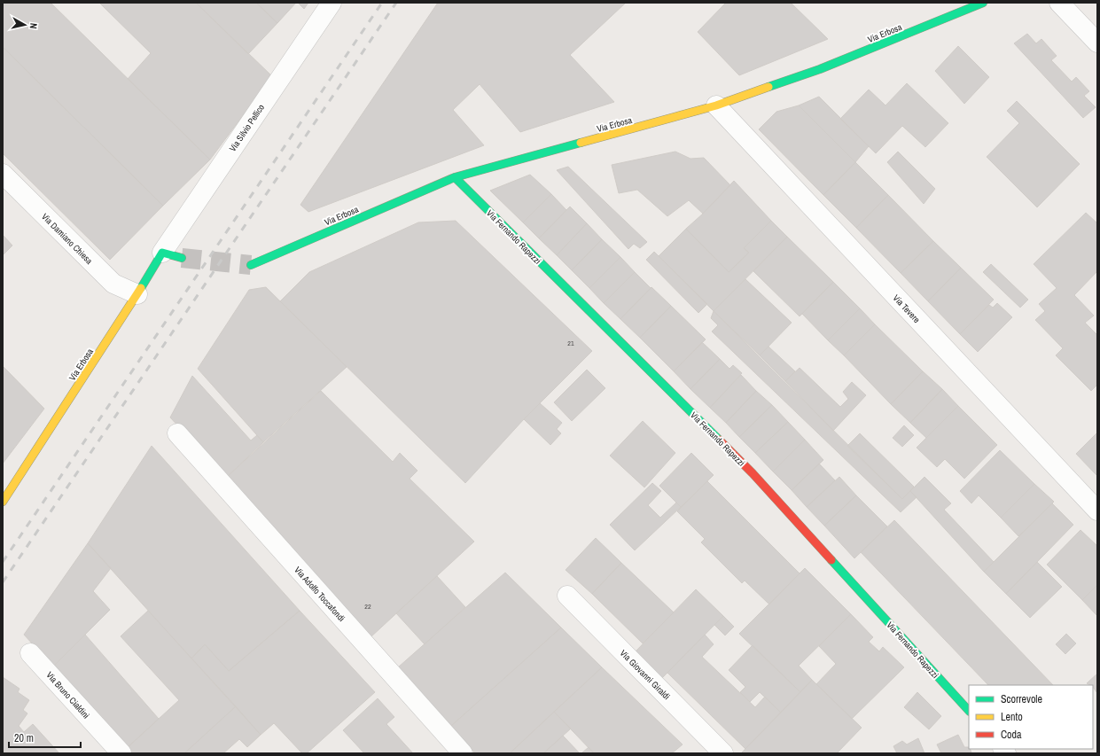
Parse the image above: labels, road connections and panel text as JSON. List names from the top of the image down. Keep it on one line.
{"streets":{"street":["Via Erbosa","Via Silvio Pellico","Via Fernando Rapezzi","Via Damiano Chiesa","Via Tevere","Via Adolfo Toccafondi","Via Giovanni Giraldi","Via Bruno Cialdini"]},"crossings":[["Via Erbosa","Via Silvio Pellico"],["Via Erbosa","Via Fernando Rapezzi"],["Via Erbosa","Via Damiano Chiesa"],["Via Erbosa","Via Tevere"]],"house_numbers":["21","22"],"legend":["Scorrevole","Lento","Coda"],"scale_bar":"20 m","north":"right"}
